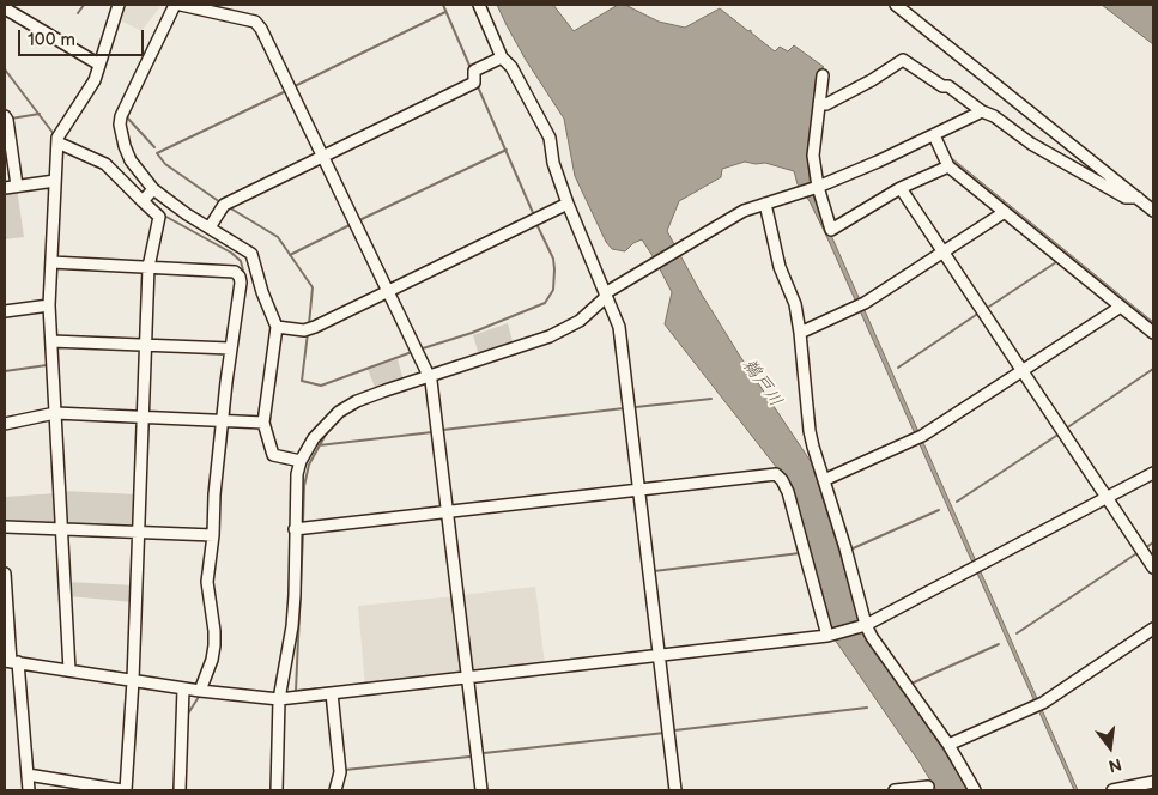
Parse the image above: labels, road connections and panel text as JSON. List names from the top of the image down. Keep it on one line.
{"water":["鵜戸川"],"scale_bar":"100 m","north":"bottom"}
